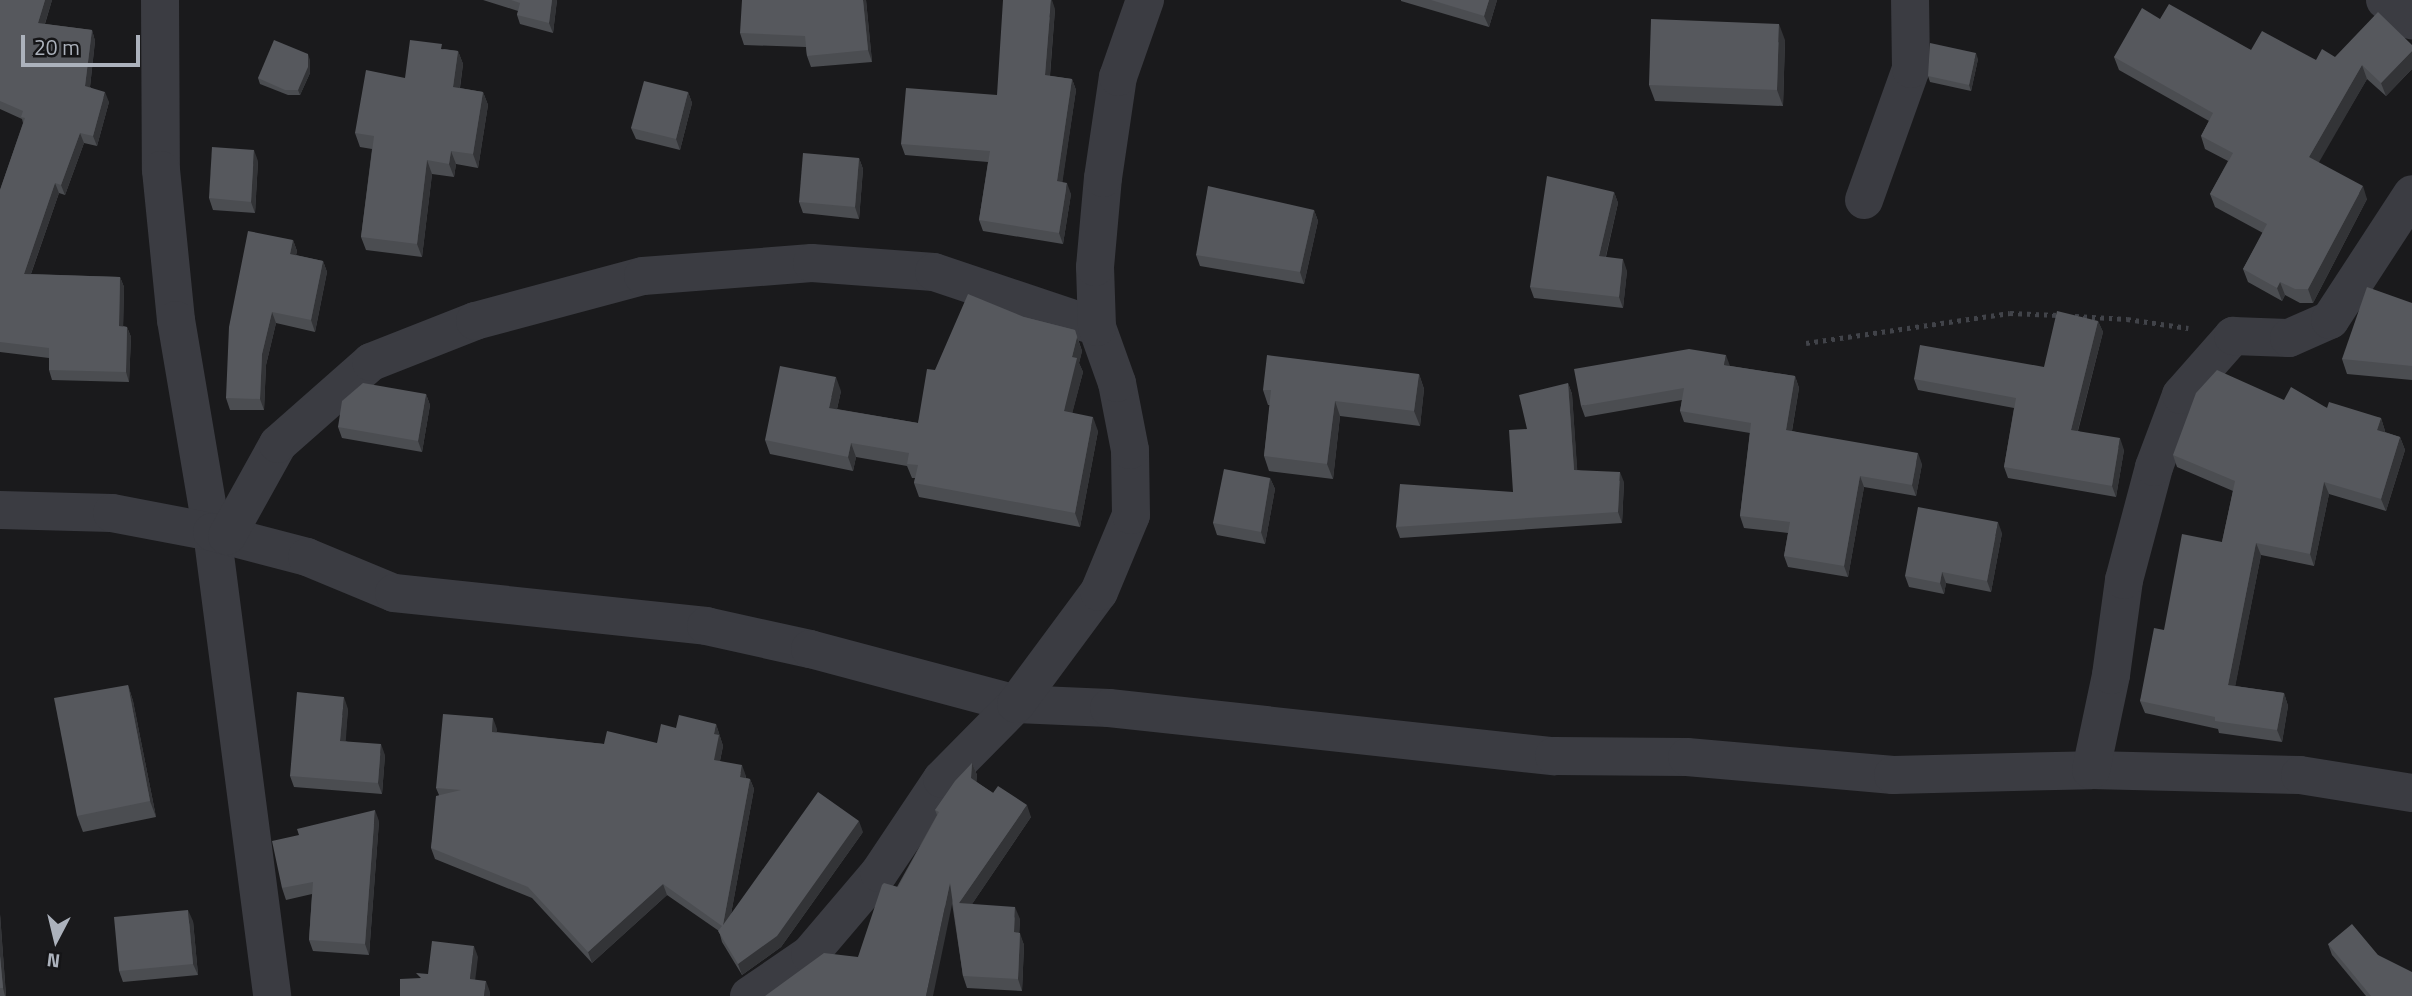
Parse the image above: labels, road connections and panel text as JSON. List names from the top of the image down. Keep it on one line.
{"scale_bar":"20 m","north":"bottom"}
